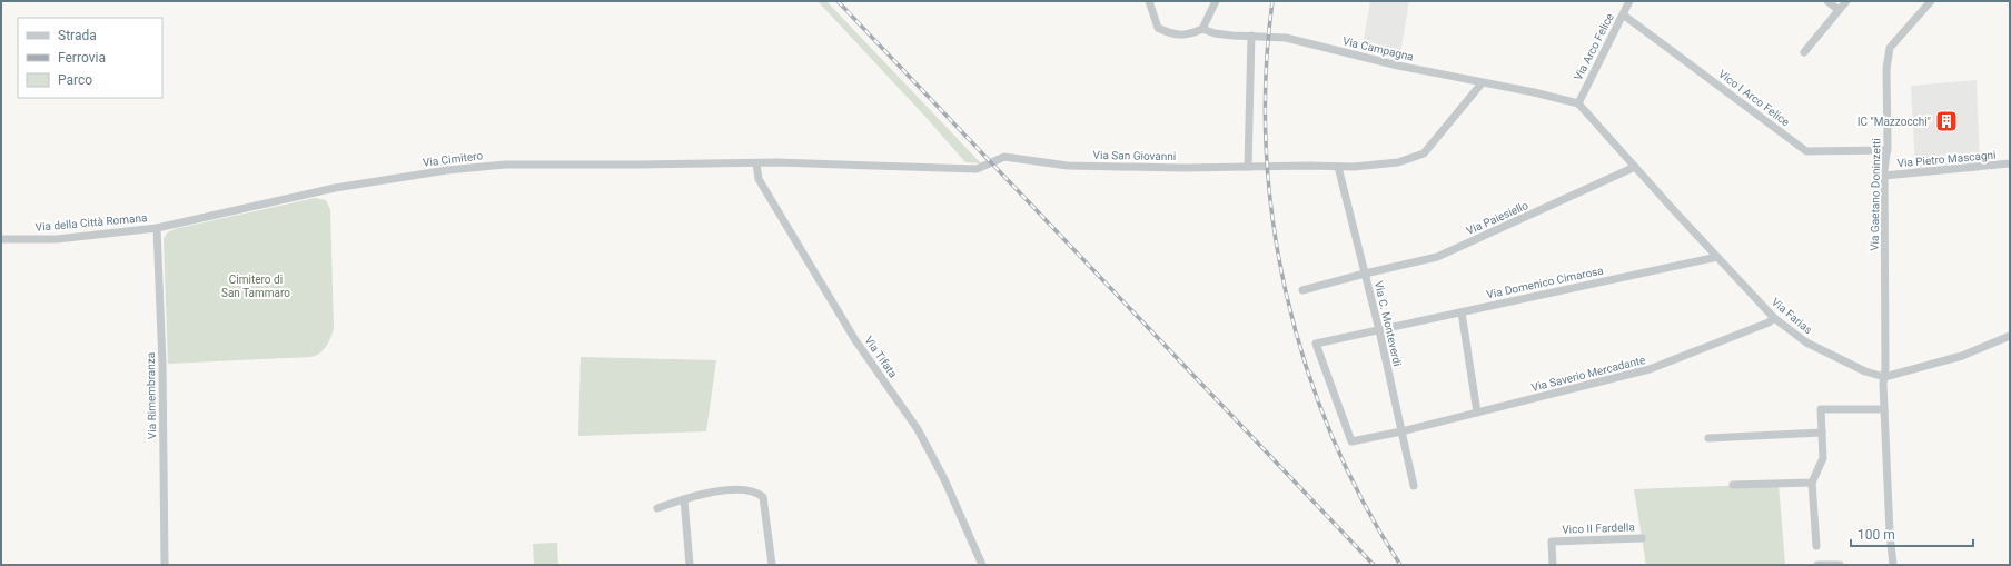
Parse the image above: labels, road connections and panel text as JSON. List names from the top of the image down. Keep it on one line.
{"streets":{"street":["Via Arco Felice","Via Campagna","Vico I Arco Felice","Via San Giovanni","Via Cimitero","Via Pietro Mascagni","Via Gaetano Doninzetti","Via Paiesiello","Via della Città Romana","Via Domenico Cimarosa","Via Farias","Via C. Monteverdi","Via Tifata","Via Saverio Mercadante","Via Rimembranza","Vico II Fardella"]},"crossings":[["Via Arco Felice","Via Campagna"],["Via Arco Felice","Vico I Arco Felice"],["Via Arco Felice","Via Farias"],["Via Campagna","Via San Giovanni"],["Via Campagna","Via Farias"],["Vico I Arco Felice","Via Gaetano Doninzetti"],["Via San Giovanni","Via Cimitero"],["Via San Giovanni","Via C. Monteverdi"],["Via San Giovanni","Via Tifata"],["Via Cimitero","Via della Città Romana"],["Via Cimitero","Via Tifata"],["Via Cimitero","Via Rimembranza"],["Via Pietro Mascagni","Via Gaetano Doninzetti"],["Via Gaetano Doninzetti","Via Farias"],["Via Paiesiello","Via Farias"],["Via Paiesiello","Via C. Monteverdi"],["Via della Città Romana","Via Rimembranza"],["Via Domenico Cimarosa","Via Farias"],["Via Domenico Cimarosa","Via C. Monteverdi"],["Via Domenico Cimarosa","Via Saverio Mercadante"],["Via Farias","Via Saverio Mercadante"],["Via C. Monteverdi","Via Saverio Mercadante"]],"parks":["Cimitero di San Tammaro"],"places":{"building":["IC \"Mazzocchi\""]},"legend":["Strada","Ferrovia","Parco"],"scale_bar":"100 m"}
